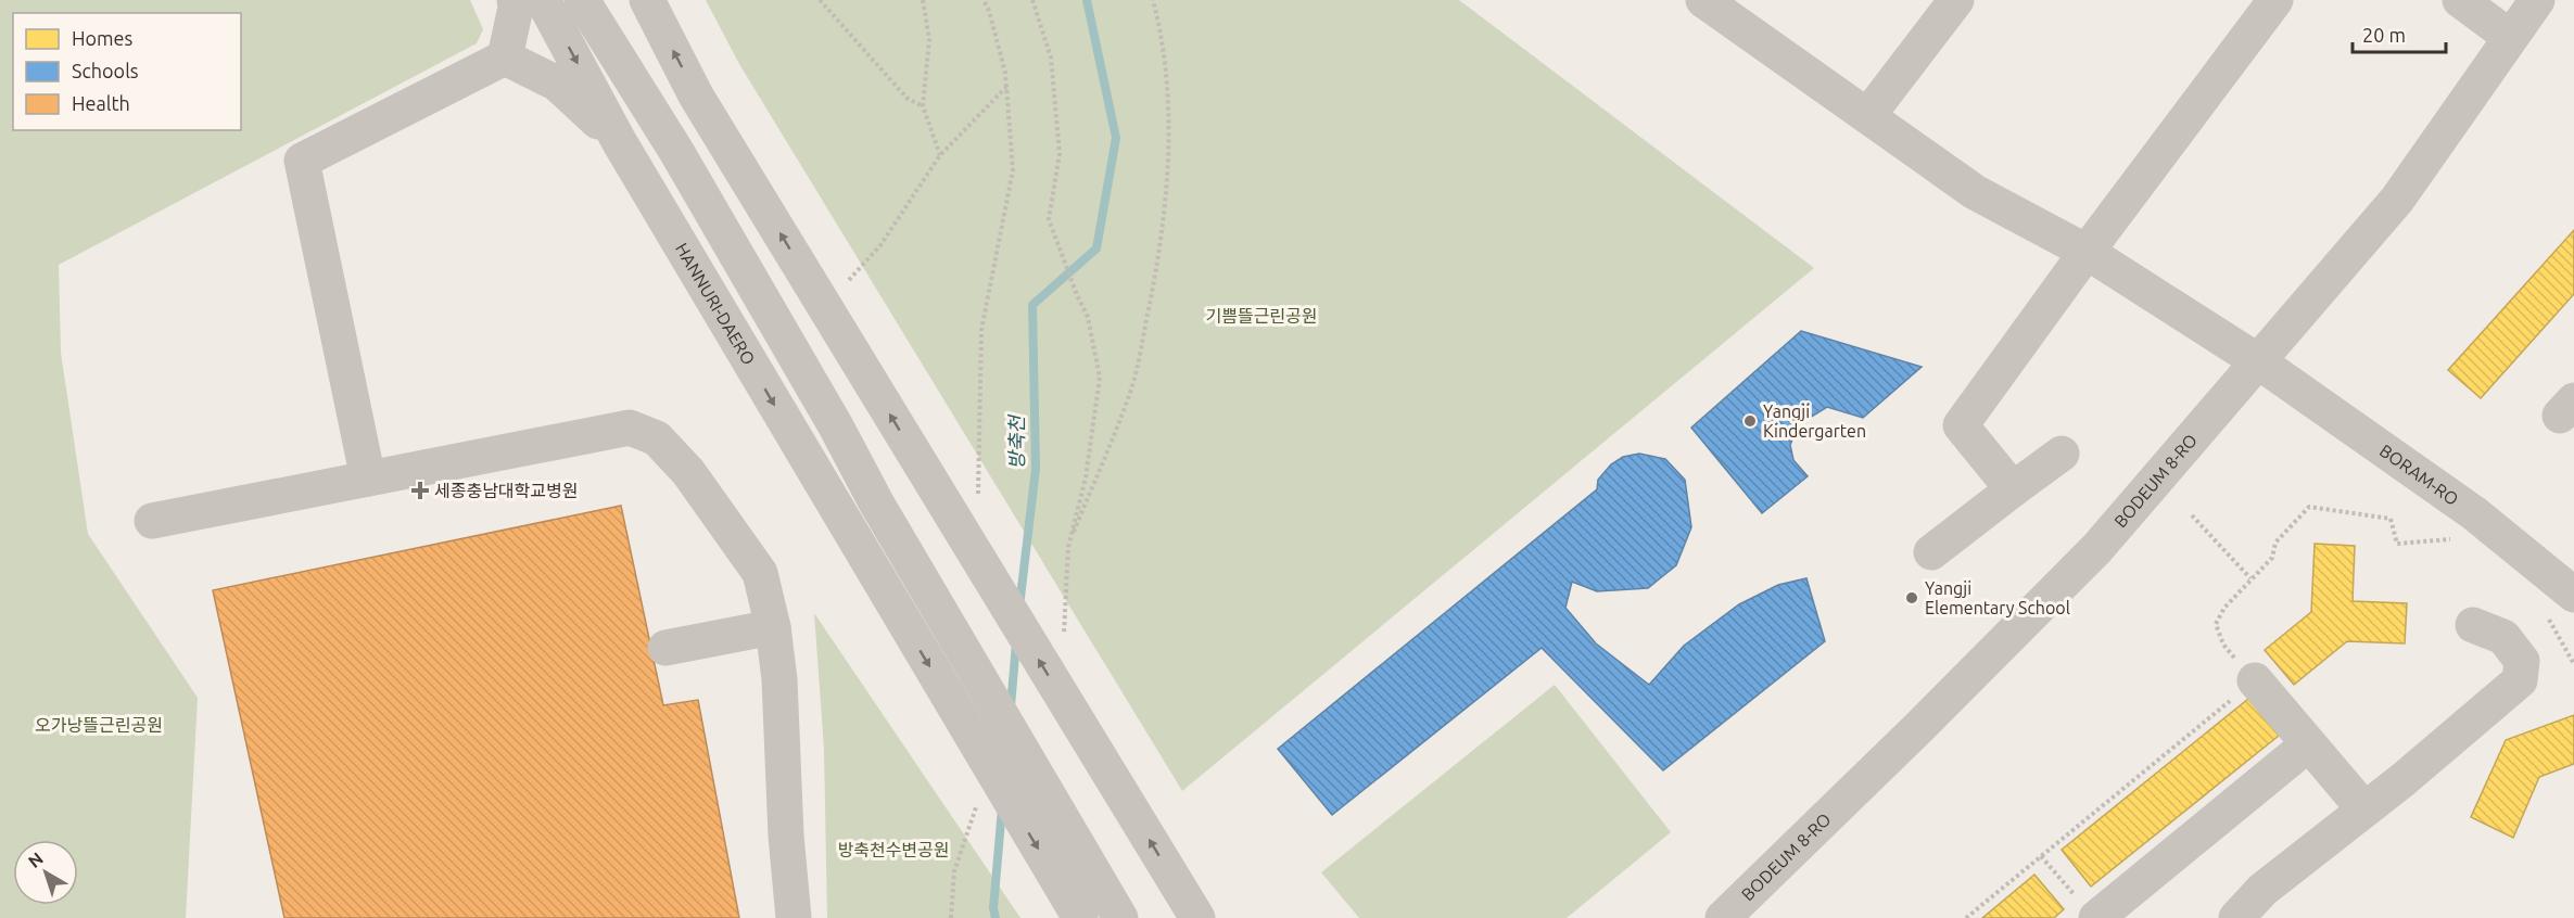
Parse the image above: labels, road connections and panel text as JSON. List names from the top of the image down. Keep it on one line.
{"streets":{"street":["HANNURI-DAERO","BORAM-RO","BODEUM 8-RO"]},"crossings":[["BORAM-RO","BODEUM 8-RO"]],"water":["방축천"],"parks":["기쁨뜰근린공원","오가낭뜰근린공원","방축천수변공원"],"places":{"other":["Yangji Kindergarten","Yangji Elementary School"],"health":["세종충남대학교병원"]},"legend":["Homes","Schools","Health"],"scale_bar":"20 m","north":"top left"}
